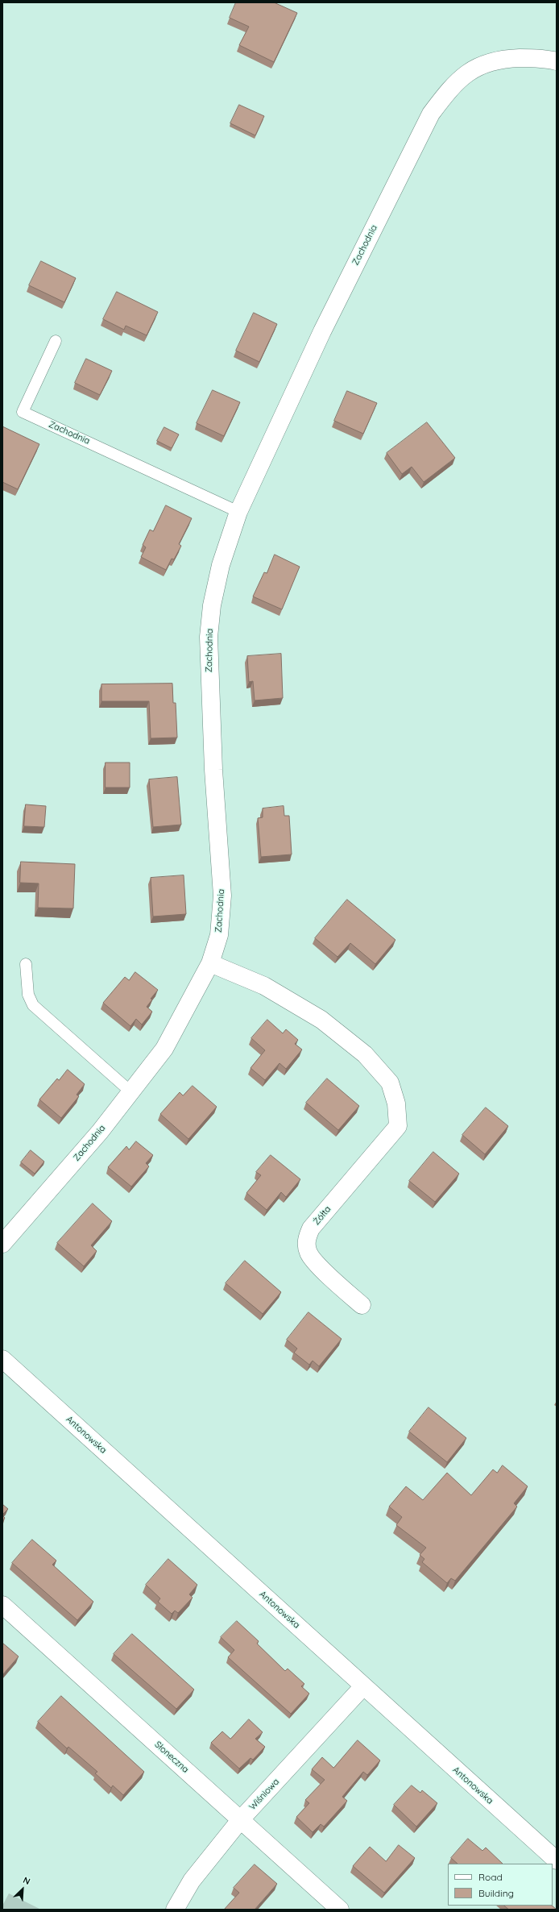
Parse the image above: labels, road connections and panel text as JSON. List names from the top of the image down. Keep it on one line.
{"streets":{"street":["Zachodnia","Żółta","Antonowska","Słoneczna","Wiśniowa"]},"crossings":[["Zachodnia","Żółta"],["Antonowska","Wiśniowa"],["Słoneczna","Wiśniowa"]],"legend":["Road","Building"],"north":"top right"}
